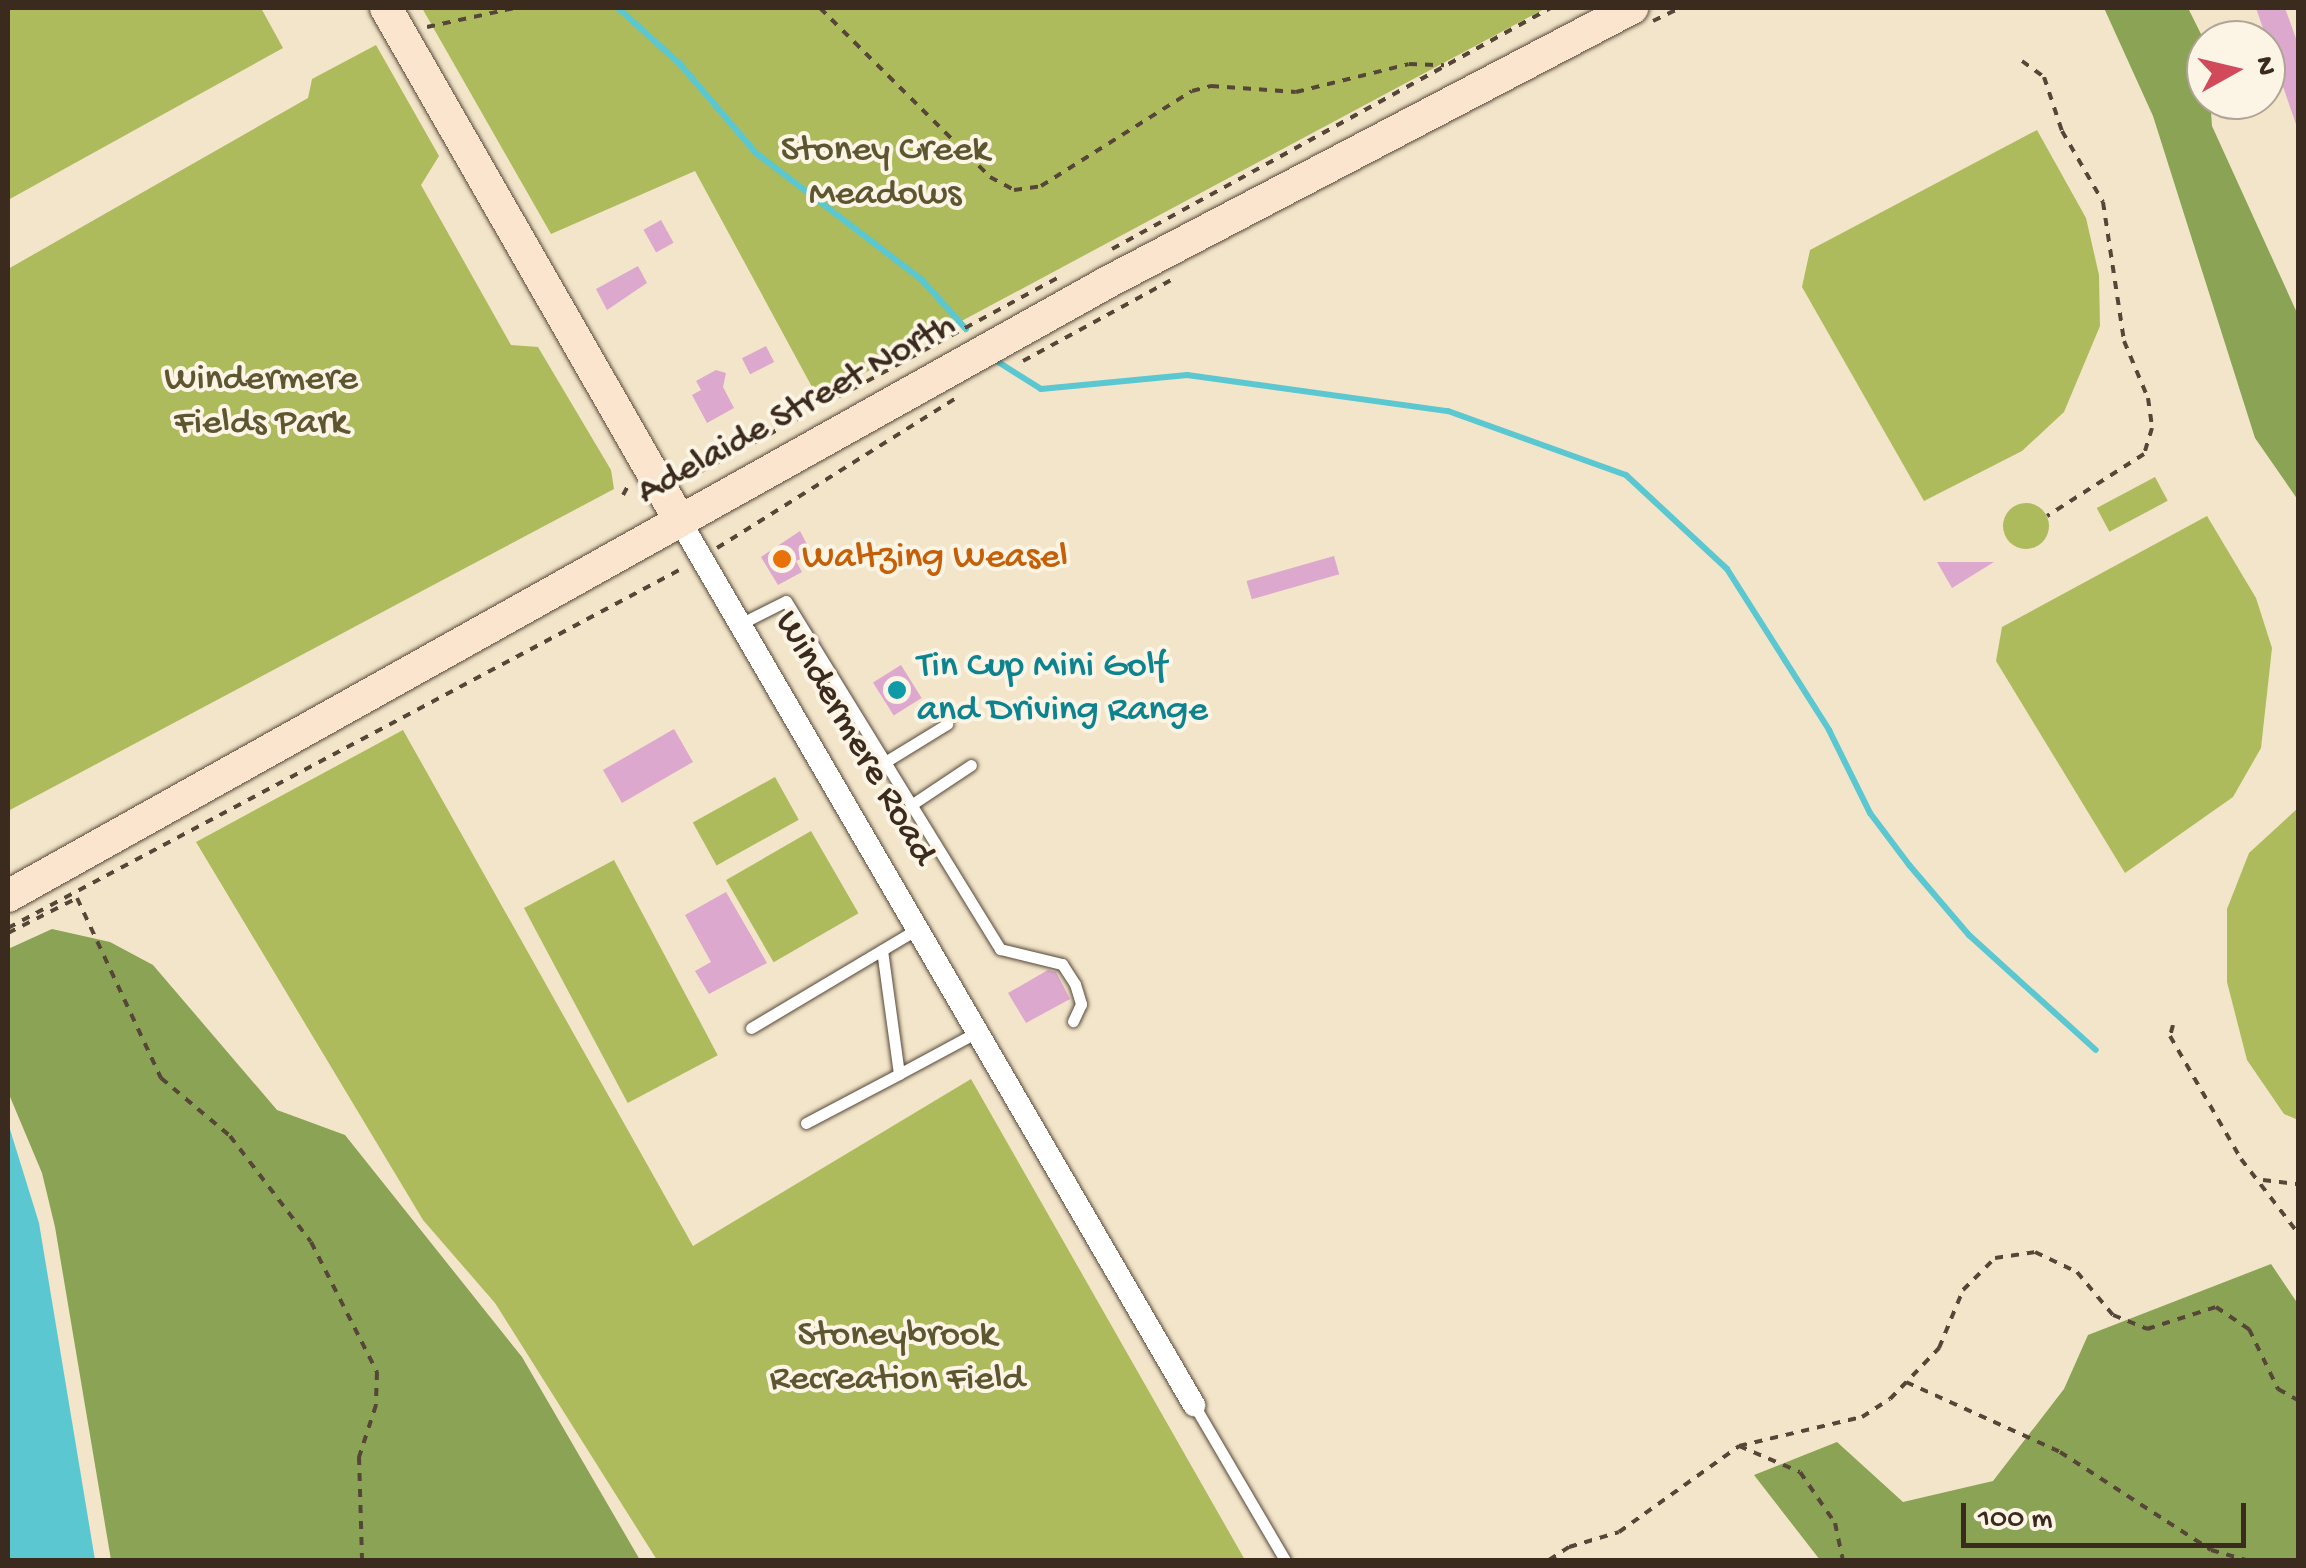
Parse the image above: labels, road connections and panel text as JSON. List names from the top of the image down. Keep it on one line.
{"streets":{"main road":["Adelaide Street North","Windermere Road"]},"crossings":[["Adelaide Street North","Windermere Road"]],"parks":["Stoney Creek Meadows","Windermere Fields Park","Stoneybrook Recreation Field"],"places":["Waltzing Weasel","Tin Cup Mini Golf and Driving Range"],"scale_bar":"100 m","north":"right"}
